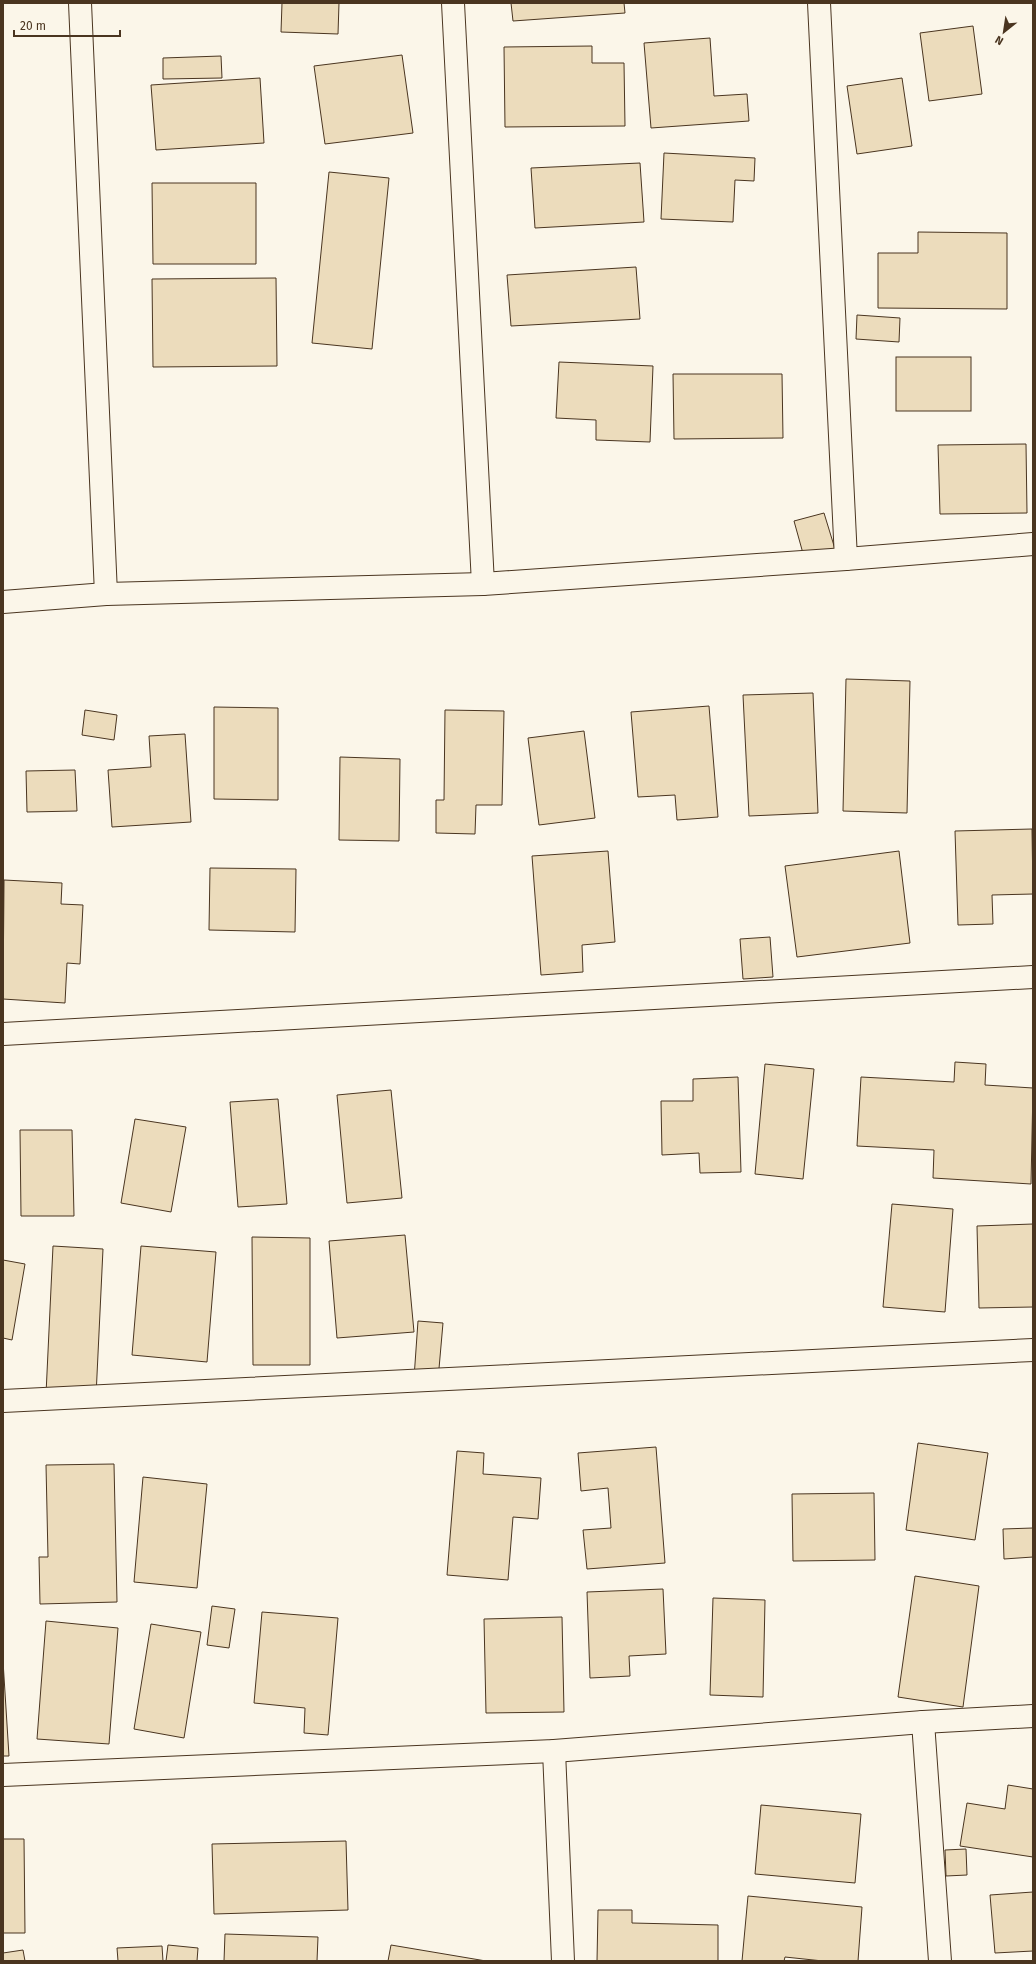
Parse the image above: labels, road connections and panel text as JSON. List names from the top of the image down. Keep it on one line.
{"scale_bar":"20 m","north":"bottom left"}
